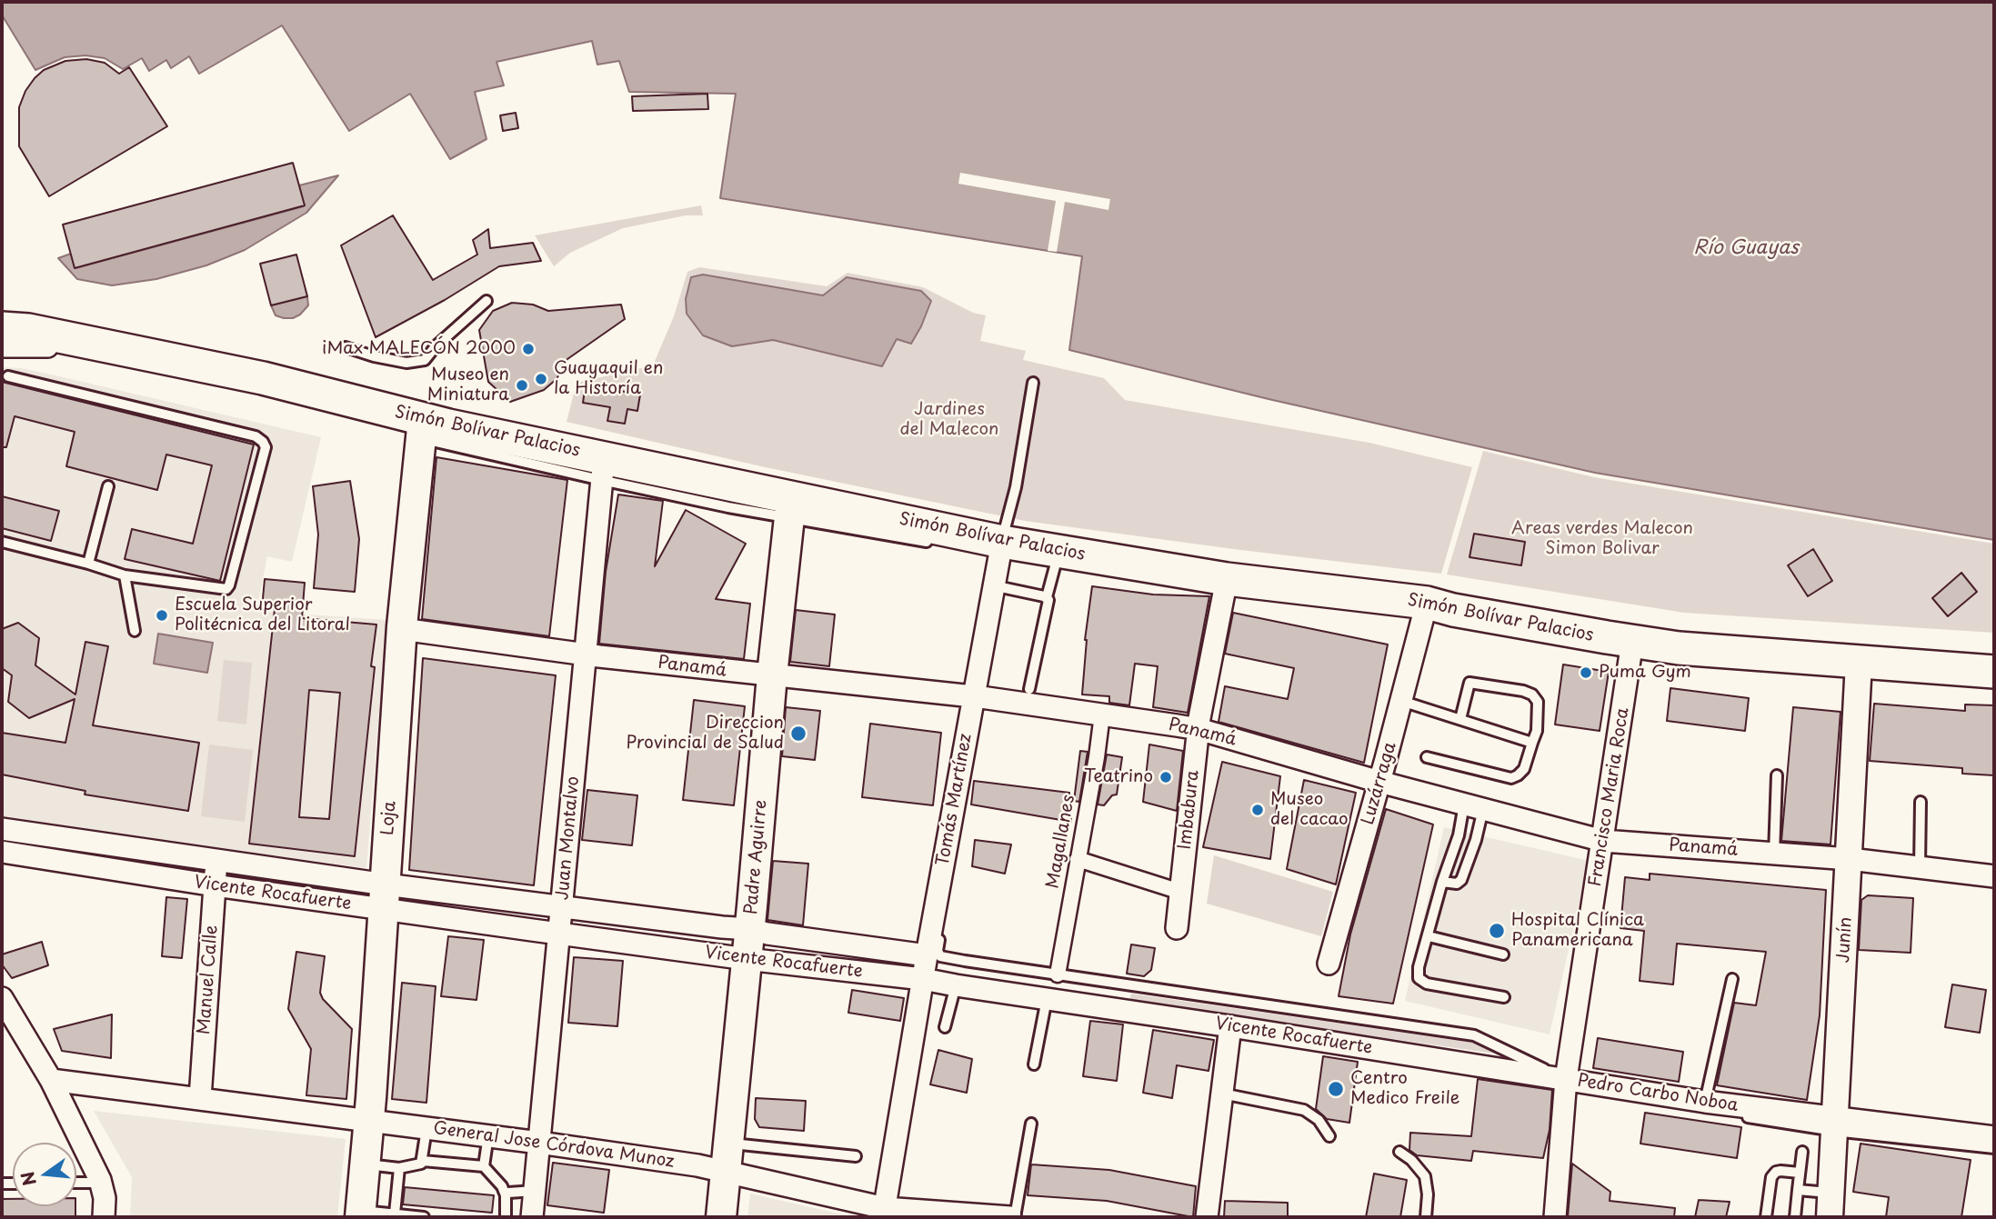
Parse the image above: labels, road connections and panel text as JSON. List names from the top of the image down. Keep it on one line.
{"streets":{"main road":["Simón Bolívar Palacios","Loja","Padre Aguirre"],"street":["Panamá","Luzárraga","Francisco Maria Roca","Tomás Martínez","Imbabura","Juan Montalvo","Magallanes","Vicente Rocafuerte","Junín","Manuel Calle","Pedro Carbo Noboa","General Jose Córdova Munoz"]},"crossings":[["Simón Bolívar Palacios","Luzárraga"],["Simón Bolívar Palacios","Francisco Maria Roca"],["Simón Bolívar Palacios","Tomás Martínez"],["Simón Bolívar Palacios","Imbabura"],["Simón Bolívar Palacios","Loja"],["Simón Bolívar Palacios","Juan Montalvo"],["Simón Bolívar Palacios","Padre Aguirre"],["Simón Bolívar Palacios","Junín"],["Panamá","Luzárraga"],["Panamá","Francisco Maria Roca"],["Panamá","Tomás Martínez"],["Panamá","Imbabura"],["Panamá","Loja"],["Panamá","Juan Montalvo"],["Panamá","Magallanes"],["Panamá","Padre Aguirre"],["Panamá","Junín"],["Francisco Maria Roca","Vicente Rocafuerte"],["Francisco Maria Roca","Pedro Carbo Noboa"],["Tomás Martínez","Vicente Rocafuerte"],["Tomás Martínez","General Jose Córdova Munoz"],["Loja","Vicente Rocafuerte"],["Loja","General Jose Córdova Munoz"],["Juan Montalvo","Vicente Rocafuerte"],["Juan Montalvo","General Jose Córdova Munoz"],["Padre Aguirre","Vicente Rocafuerte"],["Padre Aguirre","General Jose Córdova Munoz"],["Vicente Rocafuerte","Manuel Calle"],["Vicente Rocafuerte","Pedro Carbo Noboa"],["Junín","Pedro Carbo Noboa"],["Manuel Calle","General Jose Córdova Munoz"]],"water":["Río Guayas"],"parks":["Jardines del Malecon","Areas verdes Malecon Simon Bolivar"],"places":["iMax MALECÓN 2000","Guayaquil en la Historía","Museo en Miniatura","Escuela Superior Politécnica del Litoral","Puma Gym","Direccion Provincial de Salud","Teatrino","Museo del cacao","Hospital Clínica Panamericana","Centro Medico Freile"],"north":"left"}
